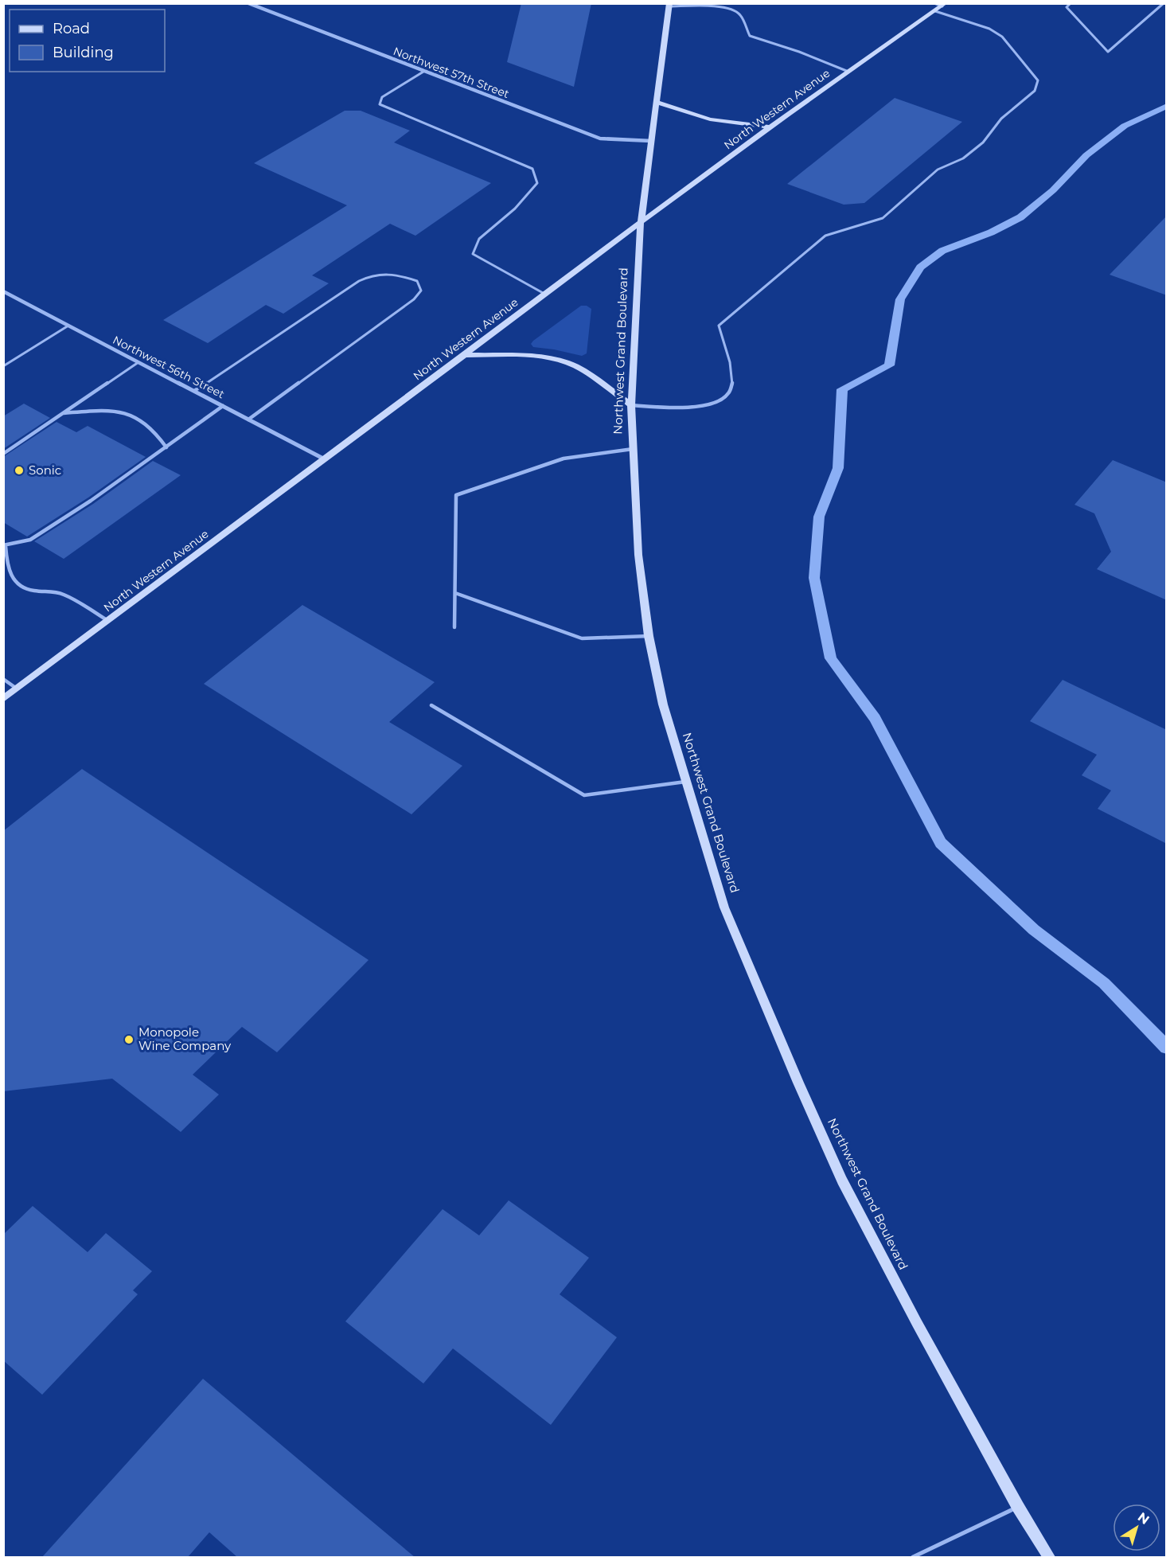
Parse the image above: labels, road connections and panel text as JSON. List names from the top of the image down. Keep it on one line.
{"streets":{"main road":["North Western Avenue","Northwest Grand Boulevard"],"street":["Northwest 57th Street","Northwest 56th Street"]},"crossings":[["Northwest 57th Street","Northwest Grand Boulevard"],["North Western Avenue","Northwest Grand Boulevard"],["North Western Avenue","Northwest 56th Street"]],"places":["Sonic","Monopole Wine Company"],"legend":["Road","Building"],"north":"top right"}
